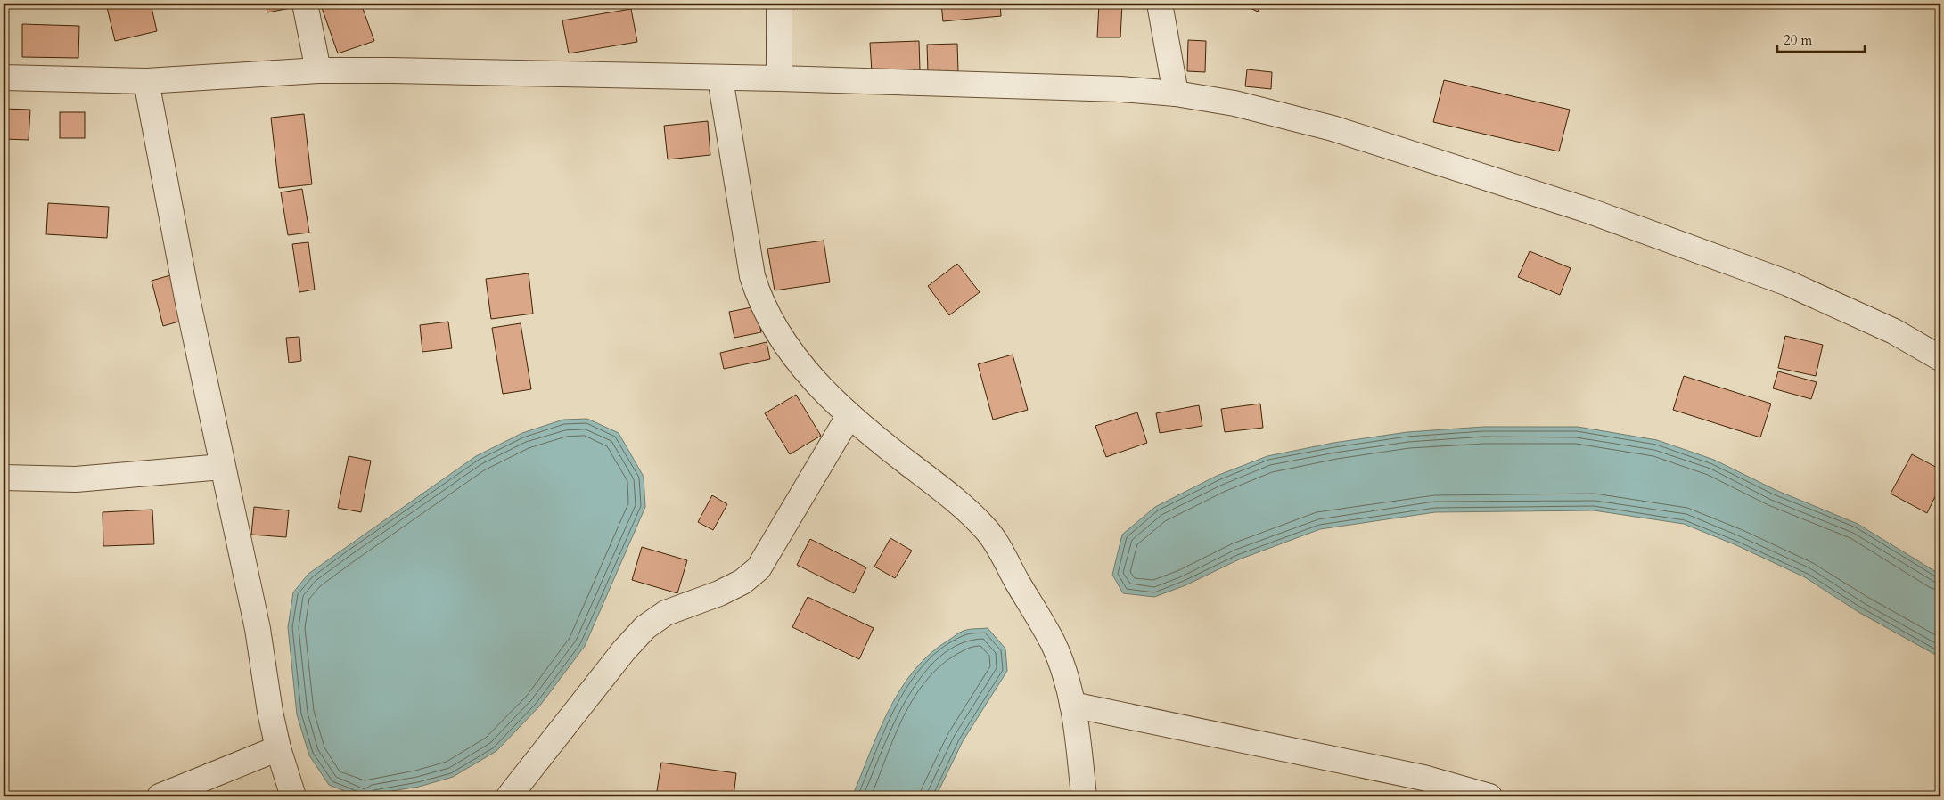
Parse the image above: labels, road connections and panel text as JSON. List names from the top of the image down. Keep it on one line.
{"scale_bar":"20 m"}
